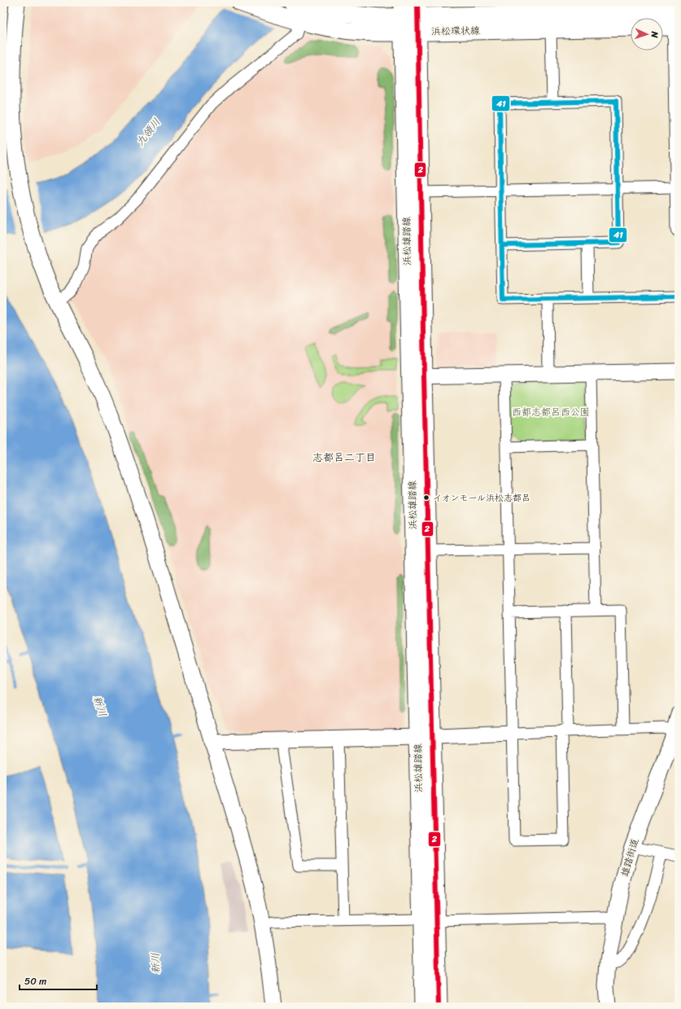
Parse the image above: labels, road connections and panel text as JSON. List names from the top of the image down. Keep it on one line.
{"streets":{"main road":["浜松環状線","浜松雄踏線"],"street":["雄踏街道"]},"crossings":[["浜松環状線","浜松雄踏線"]],"districts":["志都呂二丁目"],"water":["九領川","新川"],"parks":["西都志都呂西公園"],"places":["イオンモール浜松志都呂"],"lines":["transit line 2","transit line 41"],"scale_bar":"50 m","north":"right"}
